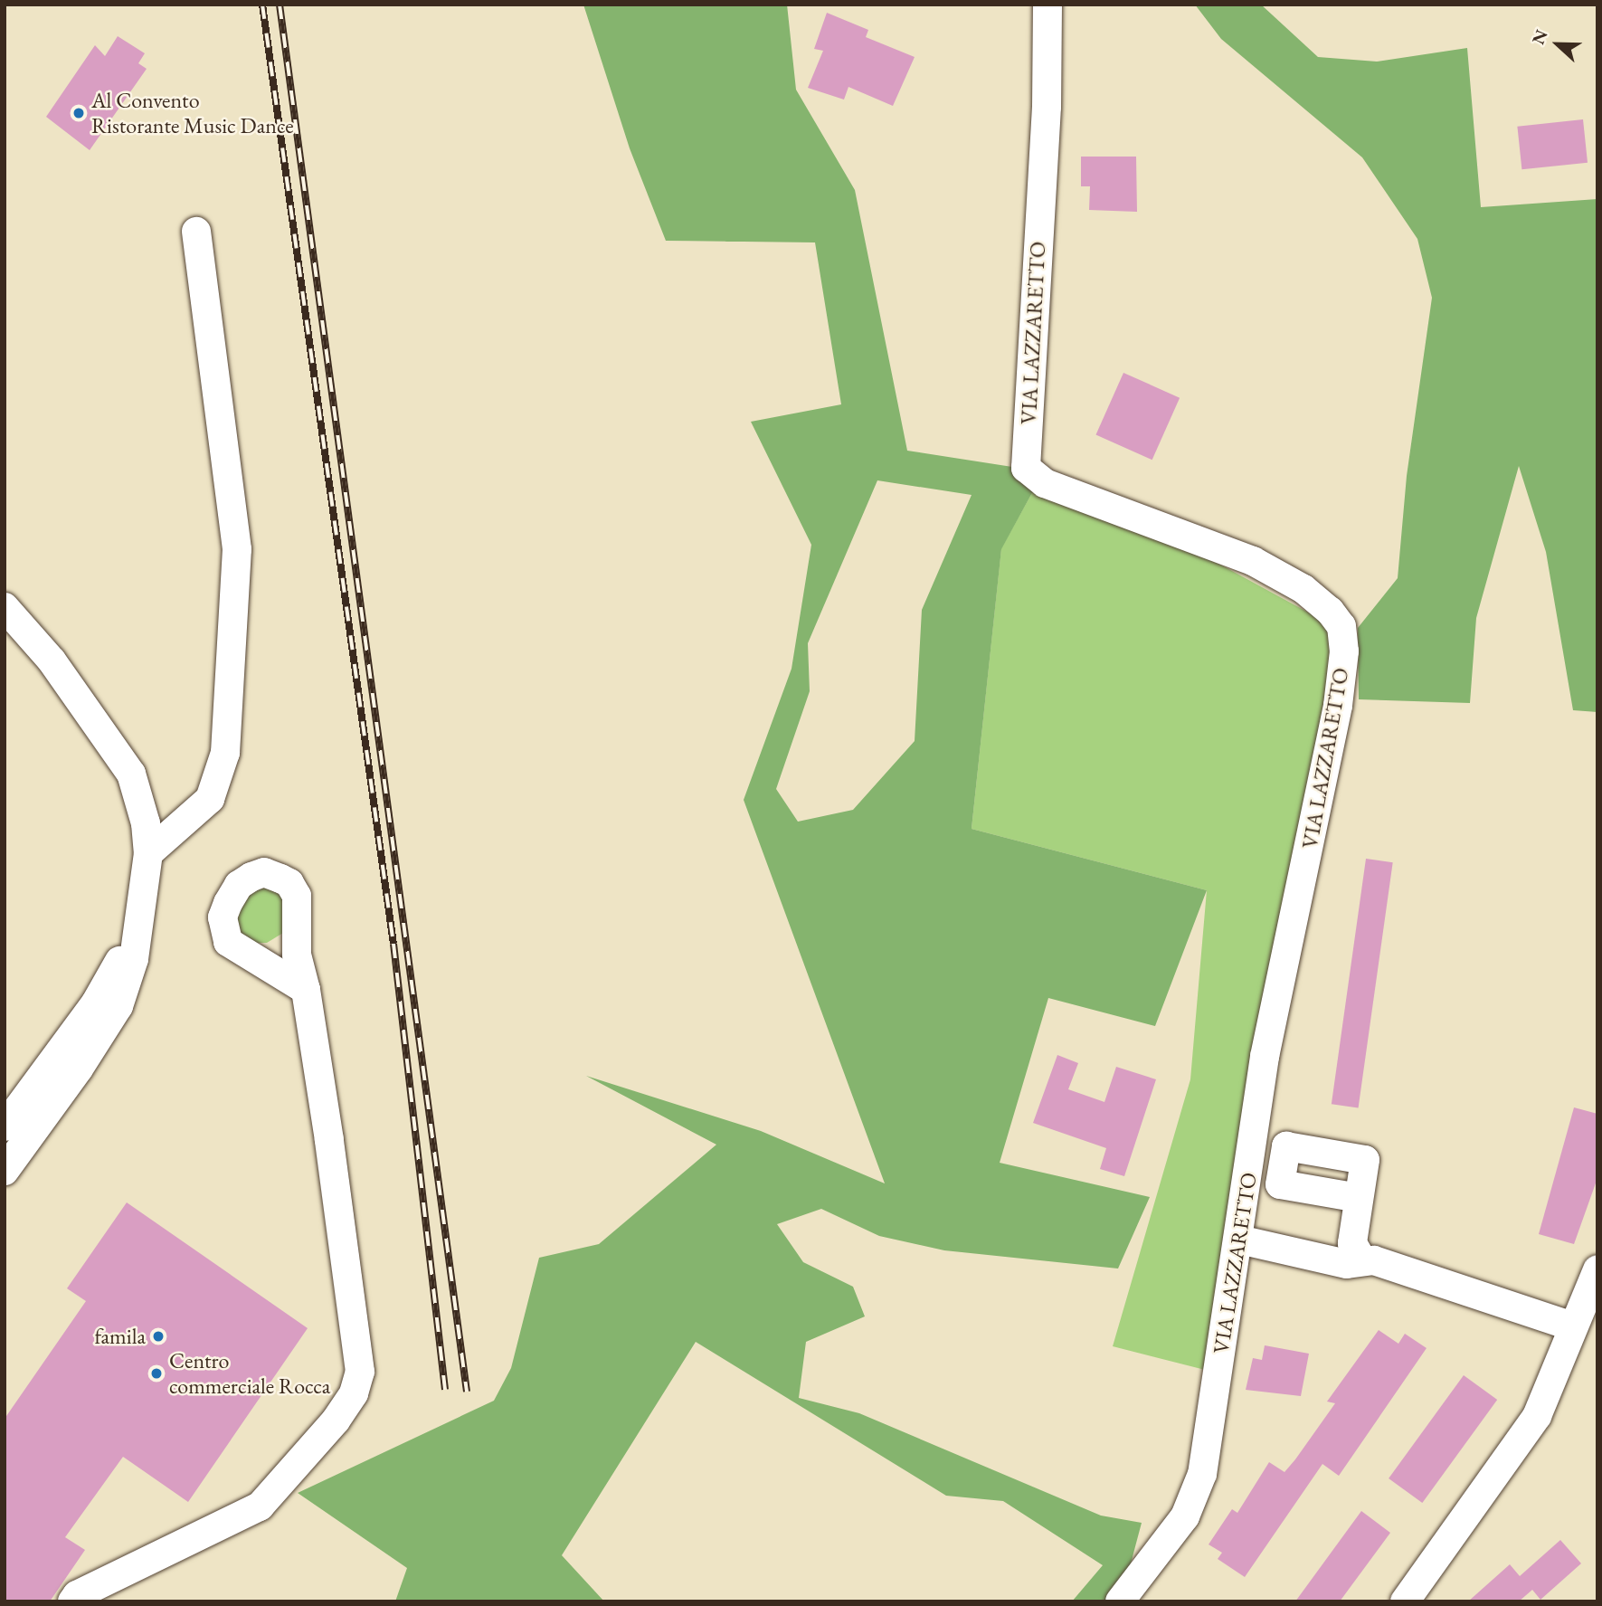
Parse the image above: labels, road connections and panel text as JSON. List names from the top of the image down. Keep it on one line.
{"streets":{"street":["VIA LAZZARETTO"]},"places":["Al Convento Ristorante Music Dance","famila","Centro commerciale Rocca"],"north":"left"}
